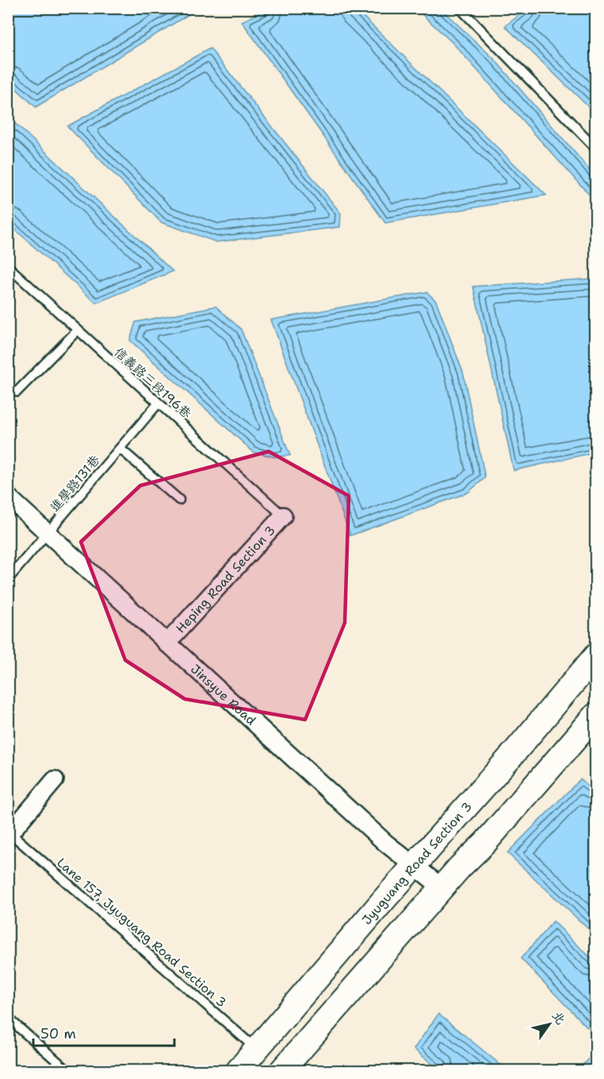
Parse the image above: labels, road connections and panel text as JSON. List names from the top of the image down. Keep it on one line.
{"streets":{"street":["Heping Road Section 3","Jinsyue Road","Jyuguang Road Section 3"],"lane":["信義路三段196巷","進學路131巷","Lane 157, Jyuguang Road Section 3"]},"crossings":[["信義路三段196巷","進學路131巷"],["信義路三段196巷","Heping Road Section 3"],["進學路131巷","Jinsyue Road"],["Heping Road Section 3","Jinsyue Road"],["Jinsyue Road","Jyuguang Road Section 3"],["Jyuguang Road Section 3","Lane 157, Jyuguang Road Section 3"]],"scale_bar":"50 m","north":"top right"}
